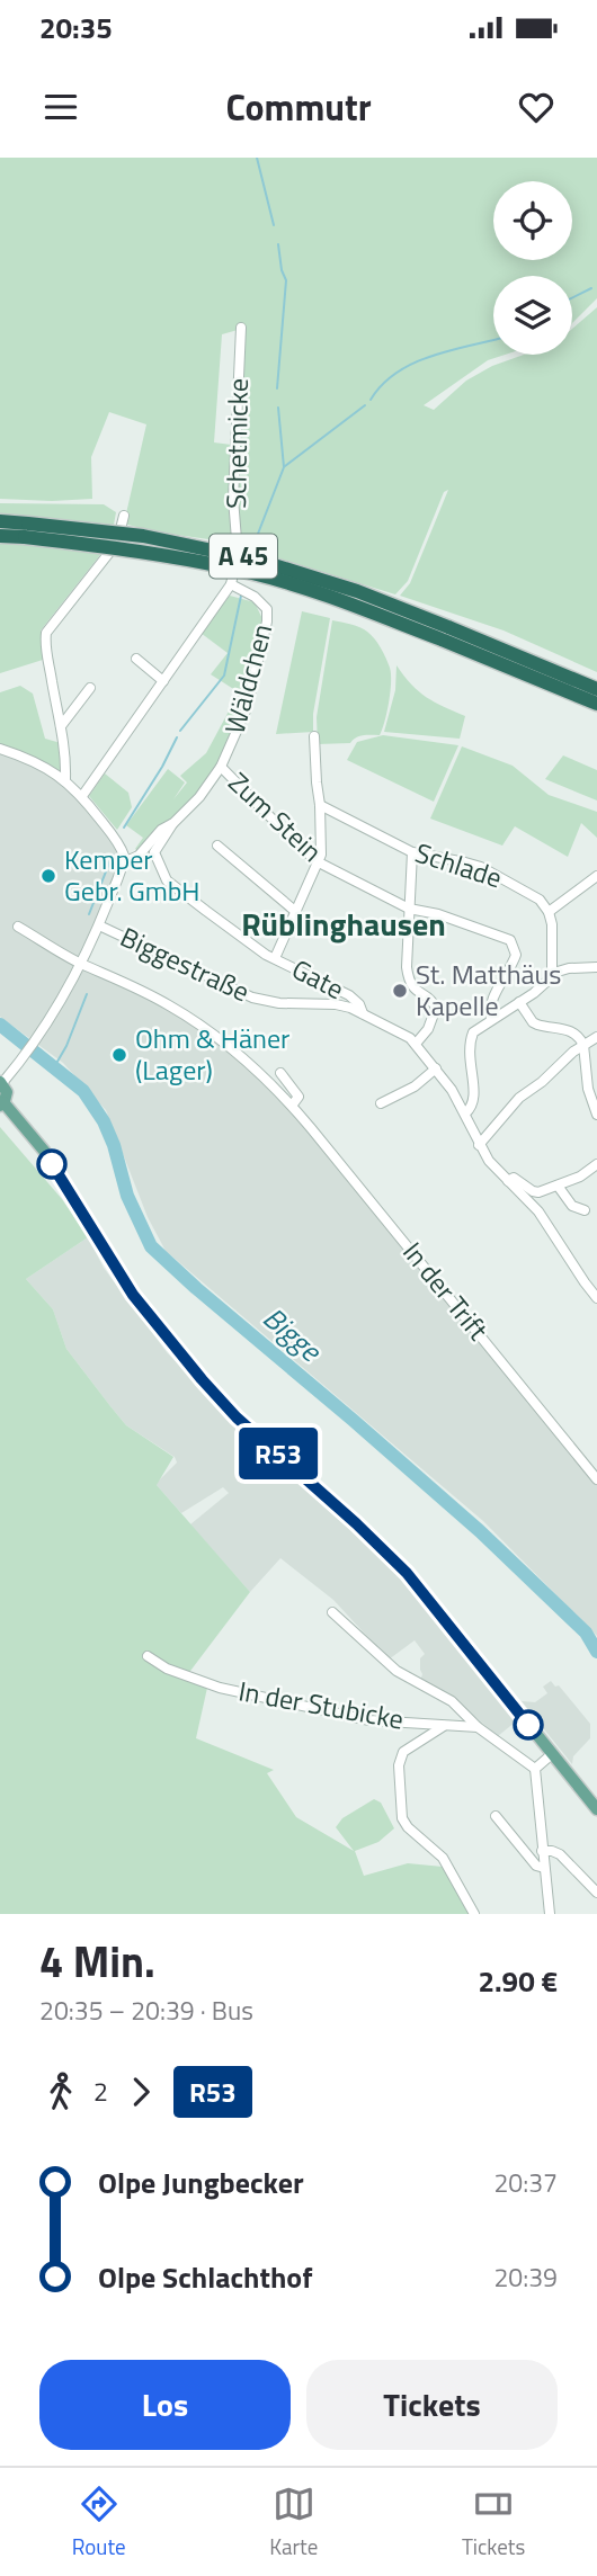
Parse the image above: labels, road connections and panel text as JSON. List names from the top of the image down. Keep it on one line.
{"streets":{"highway":["A 45"],"street":["Schetmicke","Wäldchen","Zum Stein","Schlade","Biggestraße","Gate","In der Trift","In der Stubicke"]},"crossings":[["Schetmicke","Wäldchen"],["Wäldchen","Zum Stein"],["Wäldchen","Biggestraße"],["Wäldchen","Gate"],["Biggestraße","Gate"],["Biggestraße","In der Trift"]],"districts":["Rüblinghausen"],"water":["Bigge"],"places":["Kemper Gebr. GmbH","St. Matthäus Kapelle","Ohm & Häner (Lager)"],"lines":["bus line R53"],"page":{"status":"20:35","header":"Commutr","on_map":"R53","heading":["4 Min.","20:35 – 20:39 · Bus","2.90 €"],"legs":["2","R53"],"list":[{"name":"Olpe Jungbecker","value":"20:37"},{"name":"Olpe Schlachthof","value":"20:39"}],"buttons":["Los","Tickets"],"tabs":["Route","Karte","Tickets"]}}
